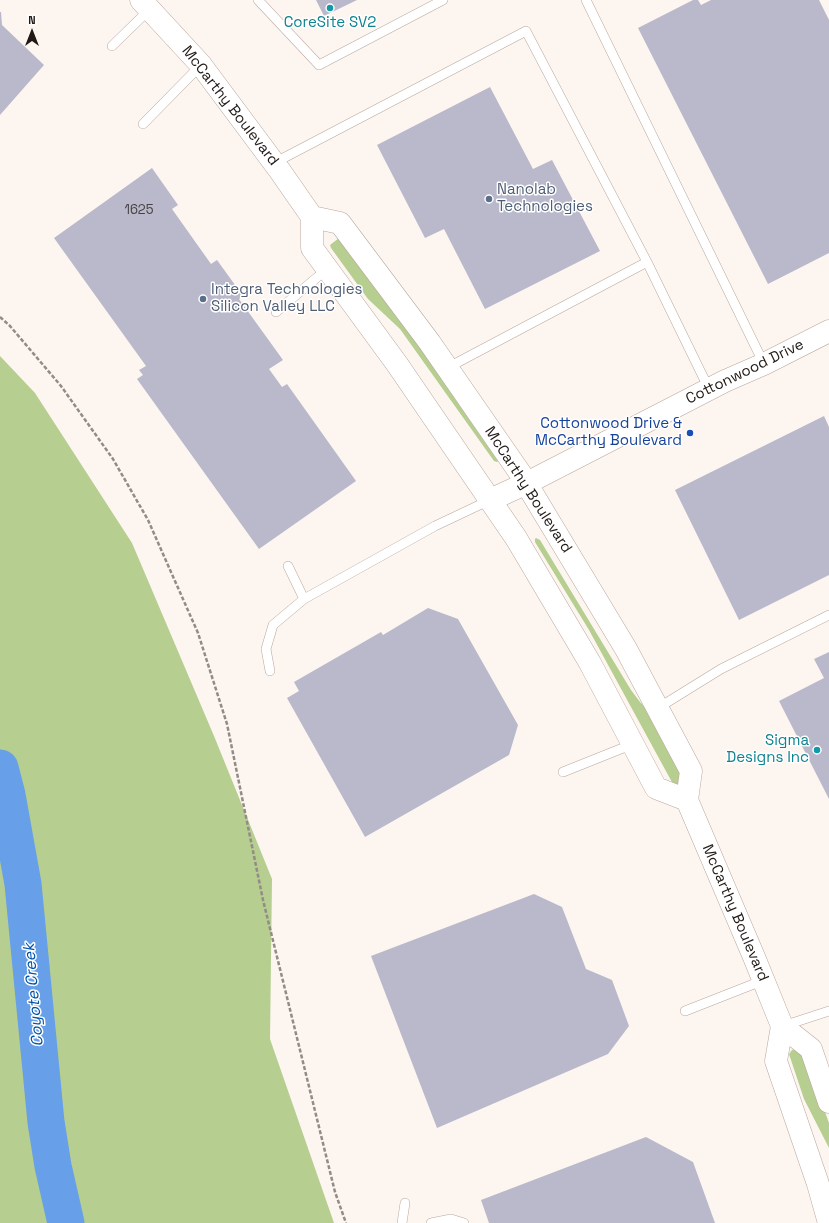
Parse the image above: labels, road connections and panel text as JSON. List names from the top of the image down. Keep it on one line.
{"streets":{"main road":["McCarthy Boulevard","Cottonwood Drive"]},"crossings":[["McCarthy Boulevard","Cottonwood Drive"]],"water":["Coyote Creek"],"places":["CoreSite SV2","Nanolab Technologies","Integra Technologies Silicon Valley LLC","Cottonwood Drive & McCarthy Boulevard","Sigma Designs Inc"],"house_numbers":["1625"],"north":"top"}
